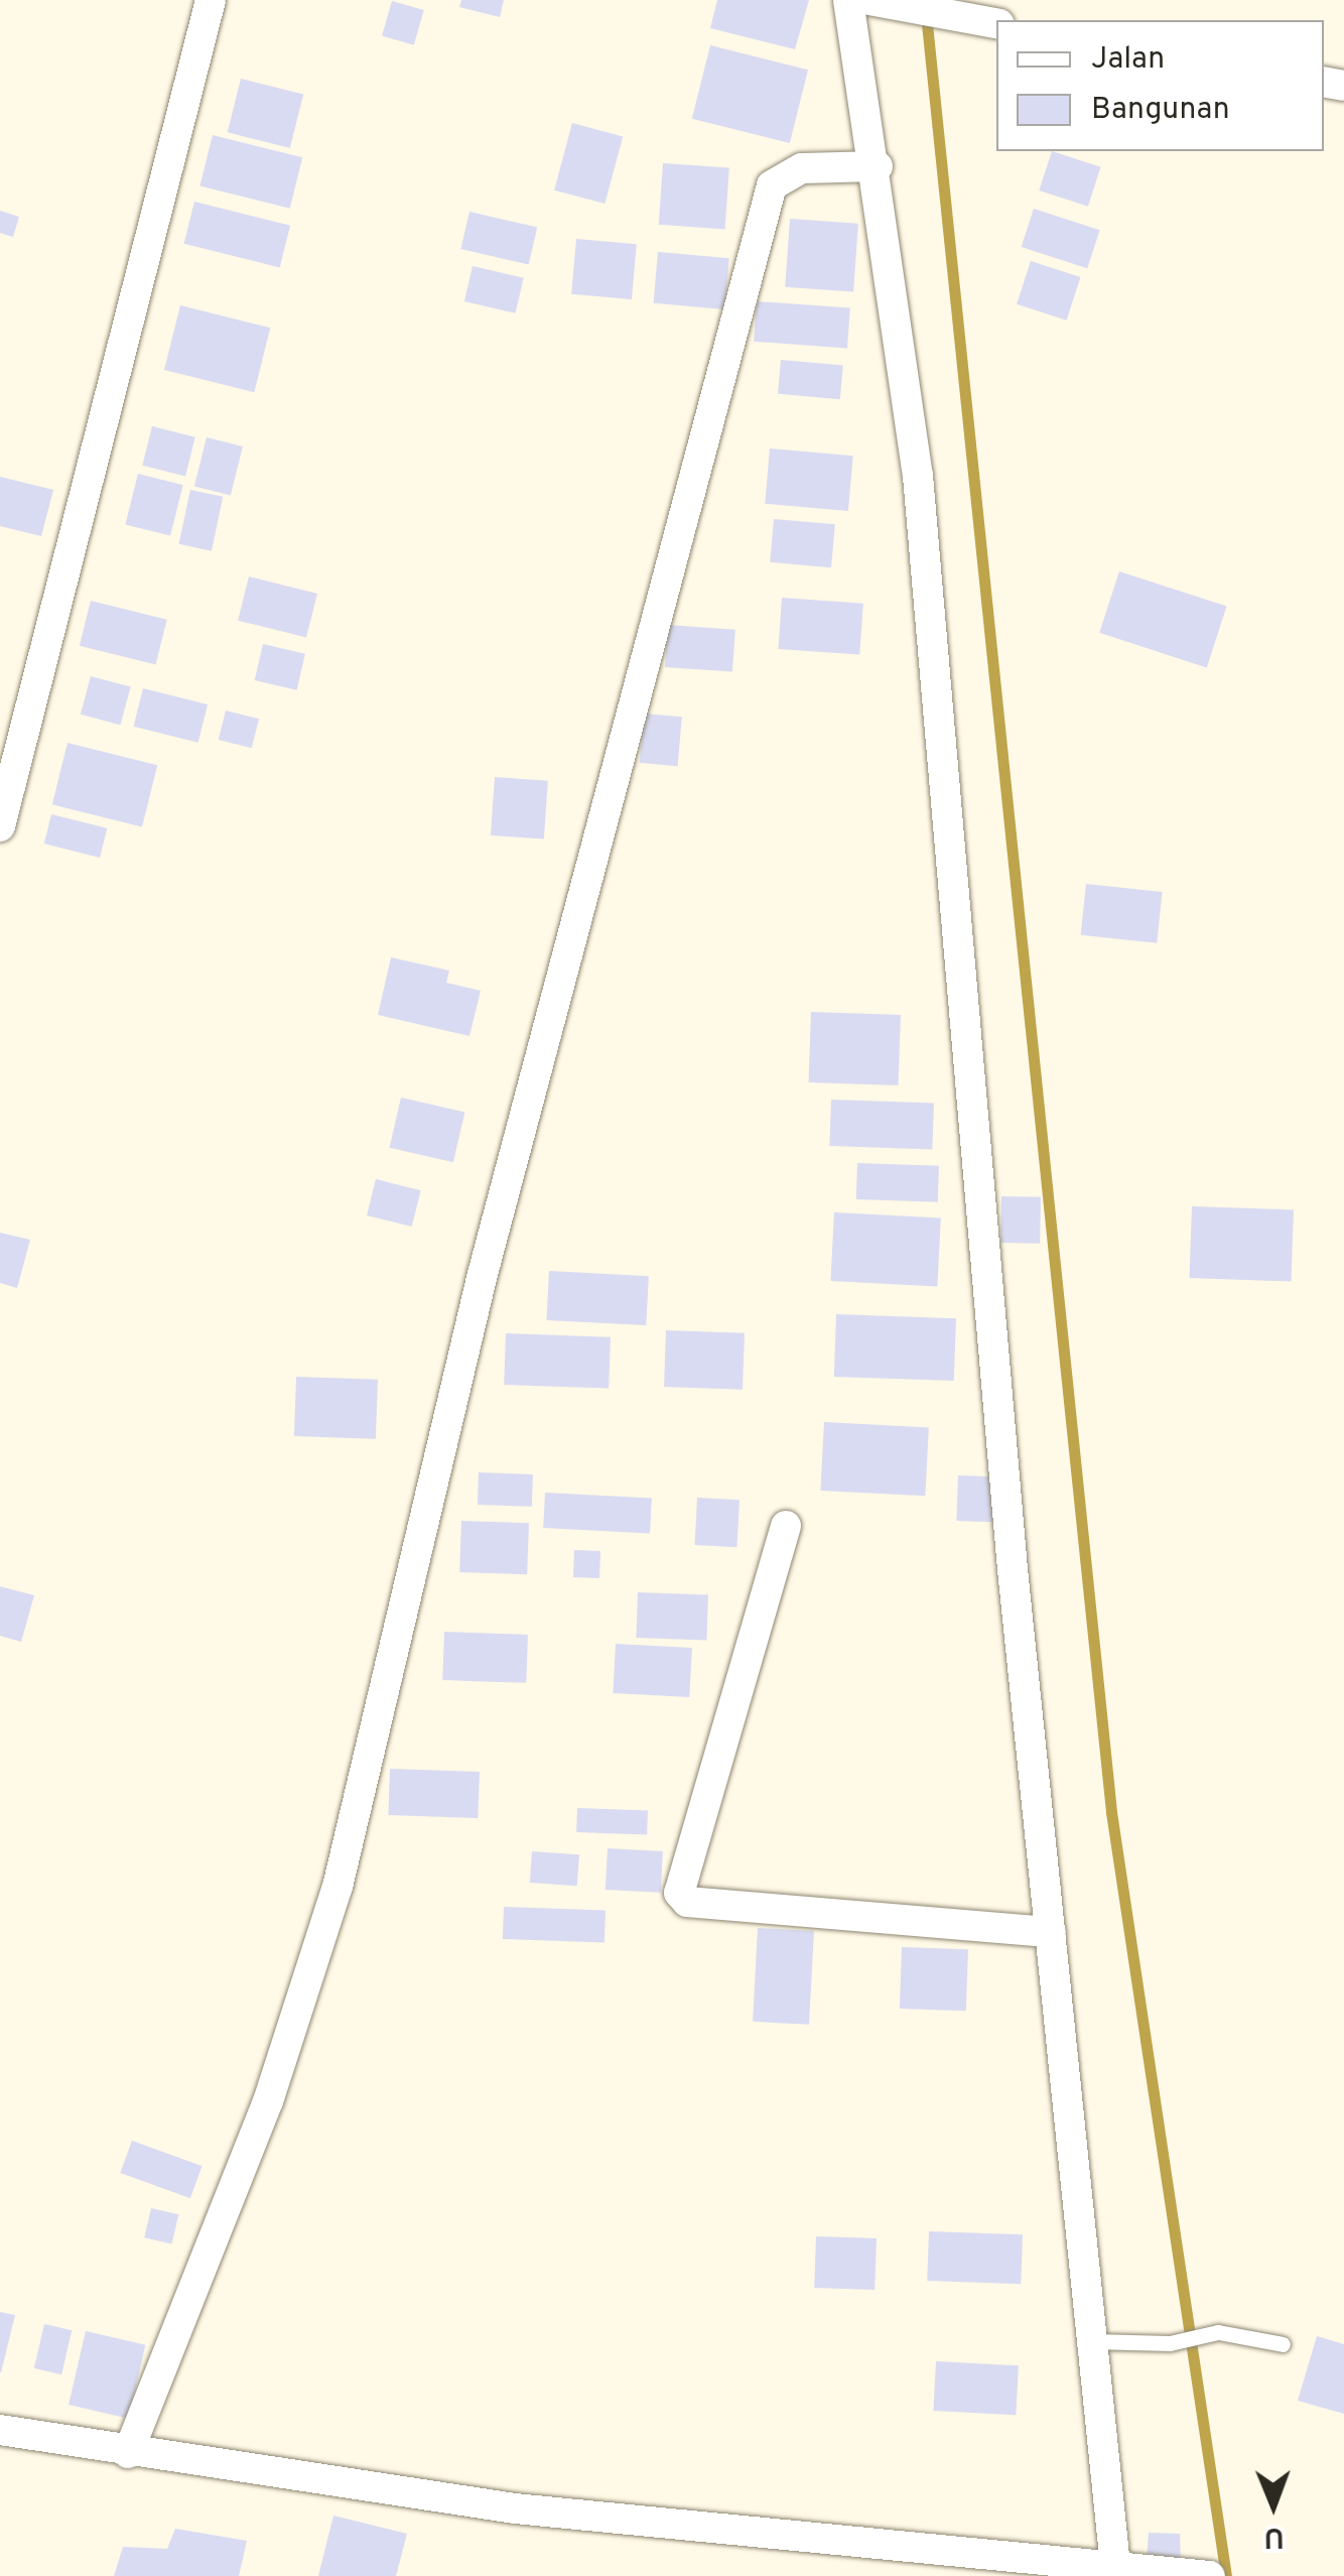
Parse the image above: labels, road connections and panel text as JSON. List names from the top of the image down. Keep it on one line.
{"legend":["Jalan","Bangunan"],"north":"bottom"}
